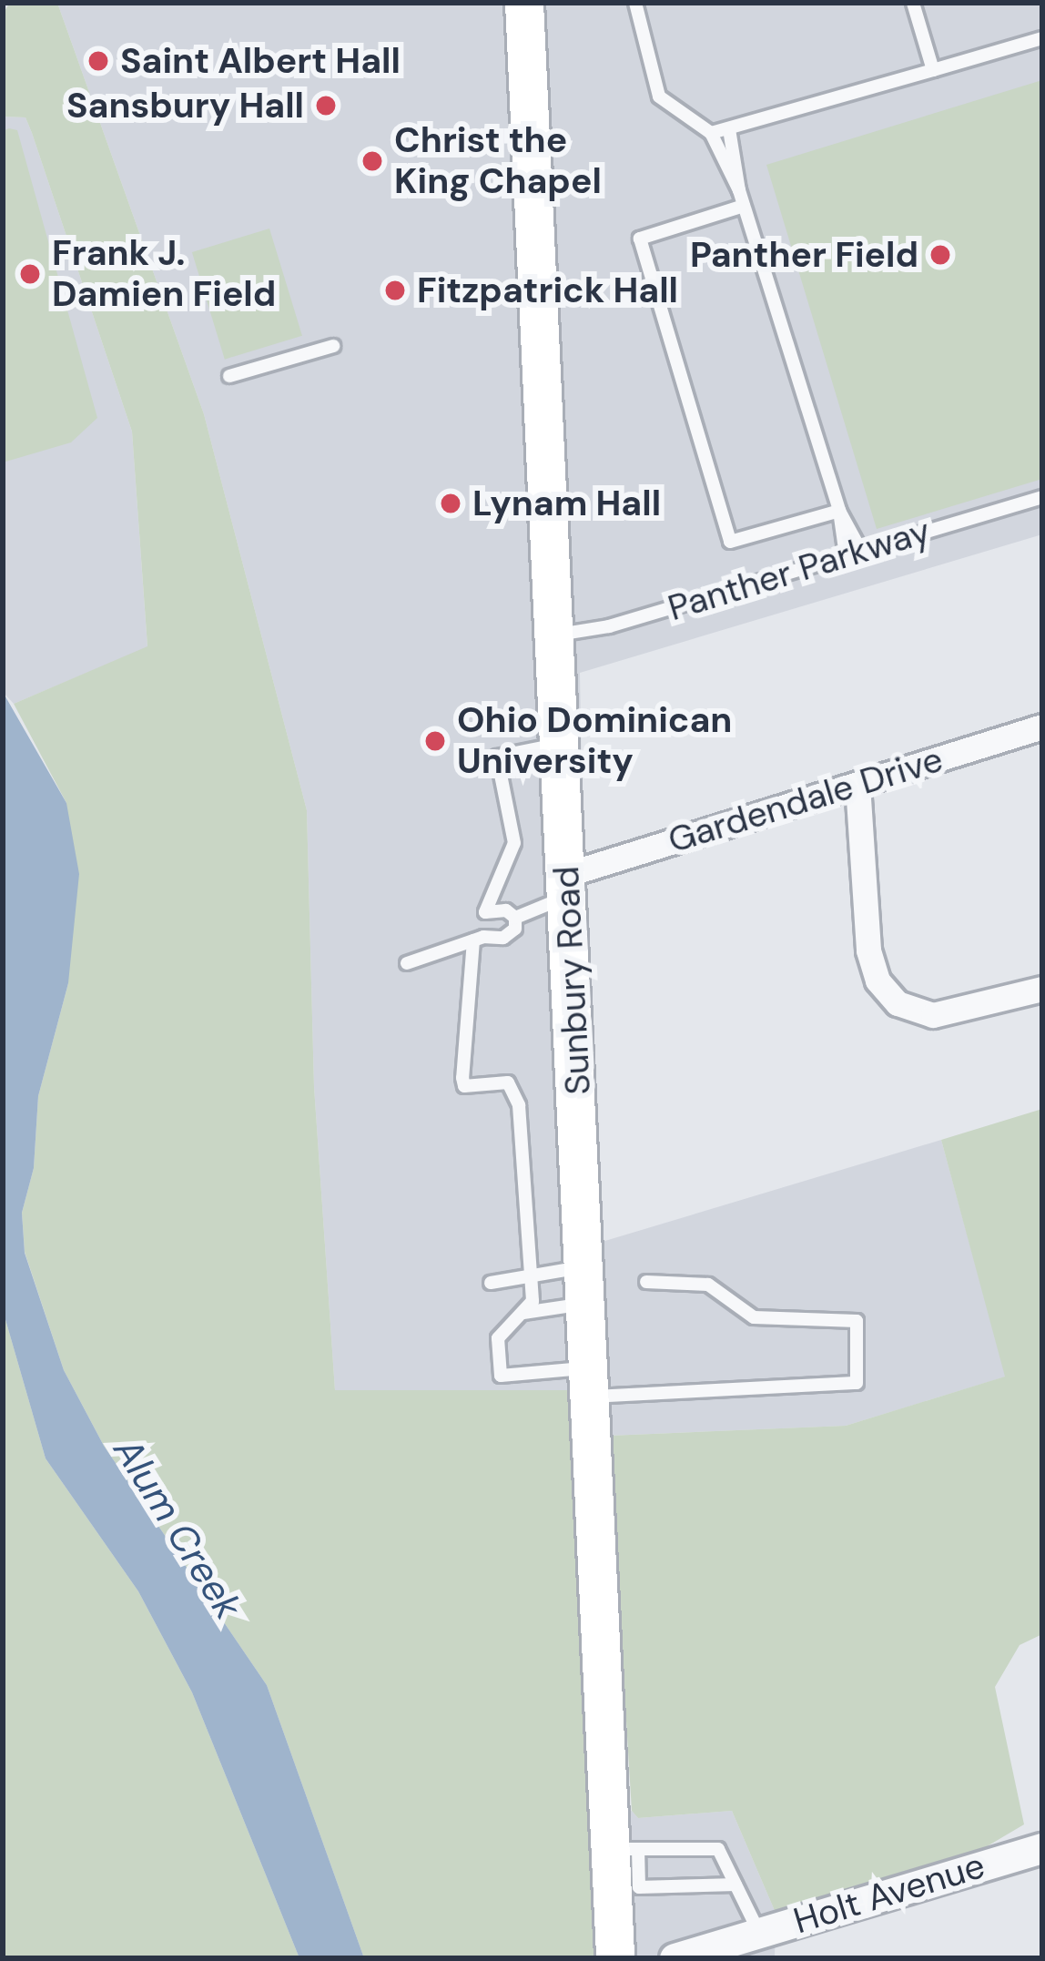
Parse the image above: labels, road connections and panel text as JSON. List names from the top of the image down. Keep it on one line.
{"streets":{"main road":["Sunbury Road"],"street":["Gardendale Drive","Holt Avenue"],"lane":["Panther Parkway"]},"crossings":[["Panther Parkway","Sunbury Road"],["Gardendale Drive","Sunbury Road"]],"water":["Alum Creek"],"places":["Saint Albert Hall","Sansbury Hall","Christ the King Chapel","Panther Field","Frank J. Damien Field","Fitzpatrick Hall","Lynam Hall","Ohio Dominican University"]}
